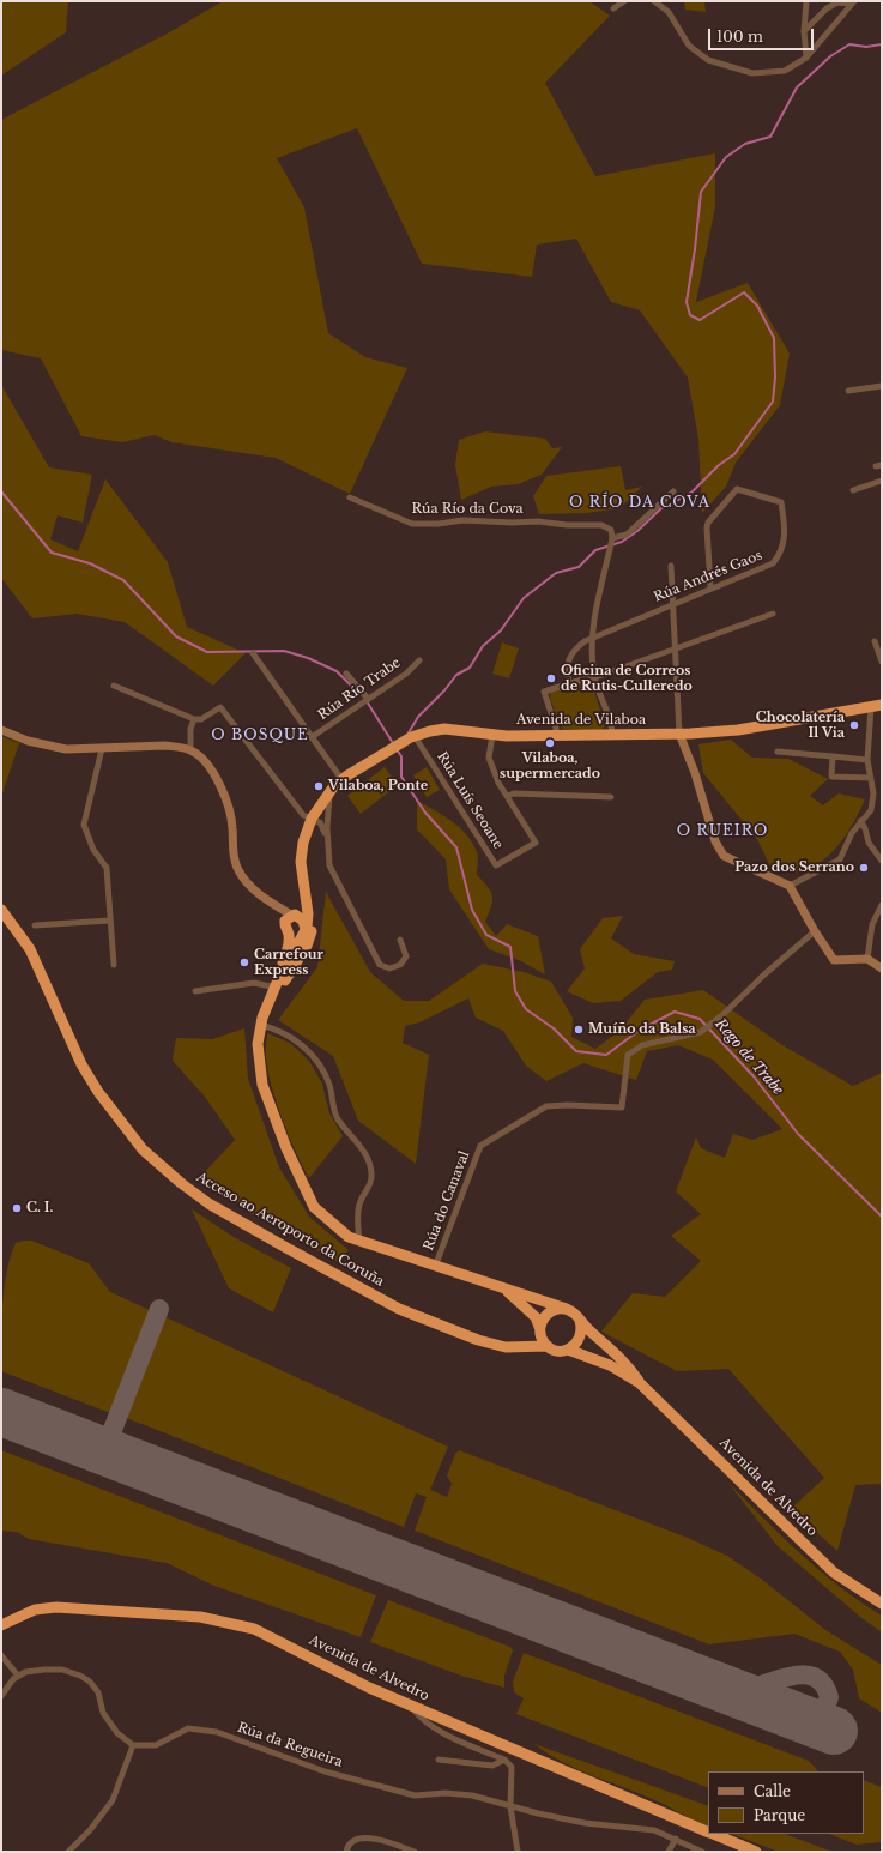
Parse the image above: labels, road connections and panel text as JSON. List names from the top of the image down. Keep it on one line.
{"streets":{"highway":["Avenida de Vilaboa","Acceso ao Aeroporto da Coruña","Avenida de Alvedro"],"street":["Rúa Río da Cova","Rúa Andrés Gaos","Rúa Río Trabe","Rúa Luís Seoane","Rúa do Canaval","Rúa da Regueira"]},"crossings":[["Avenida de Vilaboa","Rúa Luís Seoane"],["Acceso ao Aeroporto da Coruña","Avenida de Alvedro"]],"districts":["O RÍO DA COVA","O BOSQUE","O RUEIRO"],"water":["Rego de Trabe"],"places":["Oficina de Correos de Rutis-Culleredo","Chocolatería Il Via","Vilaboa, supermercado","Vilaboa, Ponte","Pazo dos Serrano","Carrefour Express","Muíño da Balsa","C. I."],"legend":["Calle","Parque"],"scale_bar":"100 m"}
